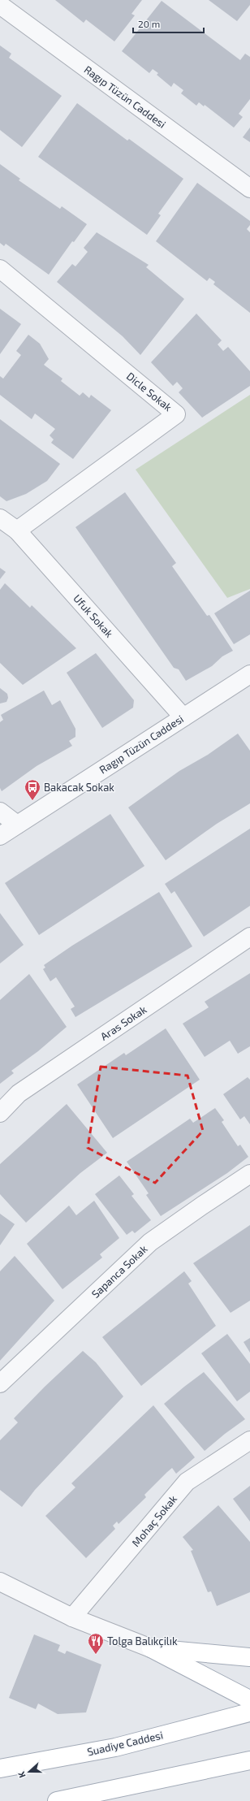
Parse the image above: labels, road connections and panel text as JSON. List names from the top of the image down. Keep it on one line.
{"streets":{"main road":["Suadiye Caddesi"],"street":["Ragıp Tüzün Caddesi","Dicle Sokak","Ufuk Sokak","Aras Sokak","Sapanca Sokak","Mohaç Sokak"]},"crossings":[["Ragıp Tüzün Caddesi","Ufuk Sokak"],["Dicle Sokak","Ufuk Sokak"]],"places":{"bus stop":["Bakacak Sokak"],"restaurant":["Tolga Balıkçilık"]},"scale_bar":"20 m","north":"left"}
